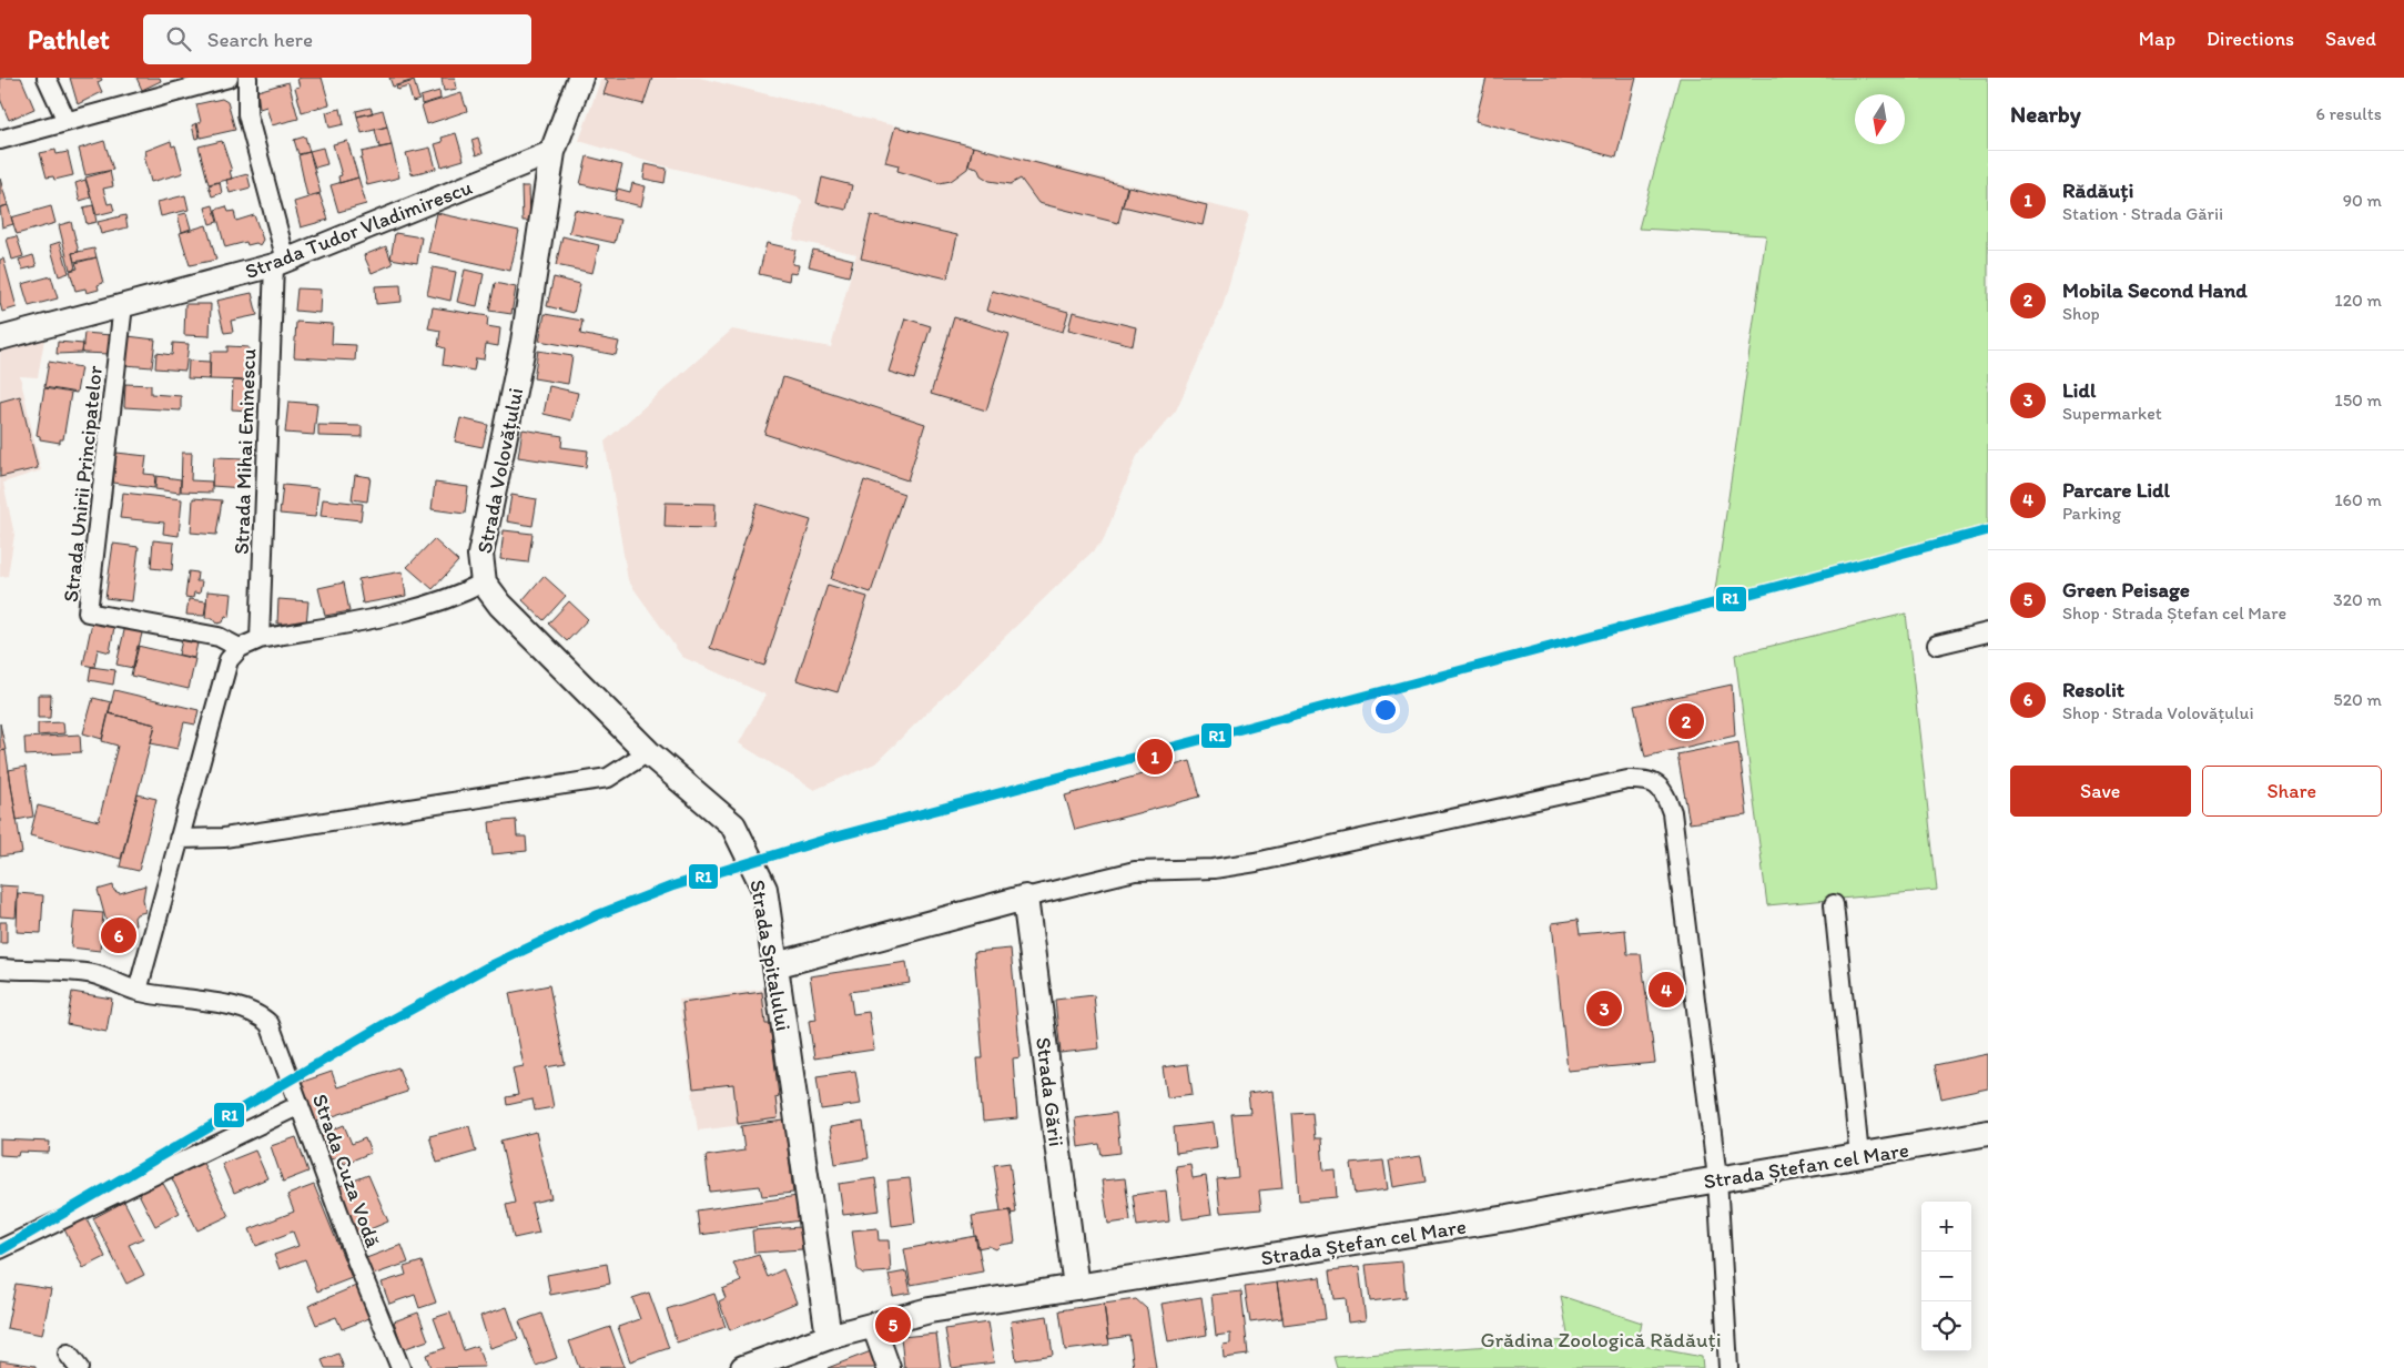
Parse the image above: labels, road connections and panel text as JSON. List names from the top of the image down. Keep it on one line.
{"streets":{"main road":["Strada Volovățului","Strada Spitalului","Strada Gării","Strada Ștefan cel Mare"],"street":["Strada Tudor Vladimirescu","Strada Mihai Eminescu","Strada Unirii Principatelor","Strada Cuza Vodă"]},"crossings":[["Strada Tudor Vladimirescu","Strada Mihai Eminescu"],["Strada Tudor Vladimirescu","Strada Volovățului"],["Strada Tudor Vladimirescu","Strada Unirii Principatelor"],["Strada Mihai Eminescu","Strada Volovățului"],["Strada Volovățului","Strada Unirii Principatelor"],["Strada Volovățului","Strada Spitalului"],["Strada Spitalului","Strada Ștefan cel Mare"],["Strada Gării","Strada Ștefan cel Mare"]],"parks":["Grădina Zoologică Rădăuți"],"lines":["transit line R1"],"north":"bottom","page":{"header":"Pathlet","search":"Search here","nav":["Map","Directions","Saved"],"heading":["Nearby","6 results"],"list":[{"mark":"1","name":"Rădăuți","note":"Station · Strada Gării","value":"90 m"},{"mark":"2","name":"Mobila Second Hand","note":"Shop","value":"120 m"},{"mark":"3","name":"Lidl","note":"Supermarket","value":"150 m"},{"mark":"4","name":"Parcare Lidl","note":"Parking","value":"160 m"},{"mark":"5","name":"Green Peisage","note":"Shop · Strada Ștefan cel Mare","value":"320 m"},{"mark":"6","name":"Resolit","note":"Shop · Strada Volovățului","value":"520 m"}],"pins":["2","1","6","4","3","5"],"buttons":["Save","Share"],"map_buttons":["+","−"]}}
